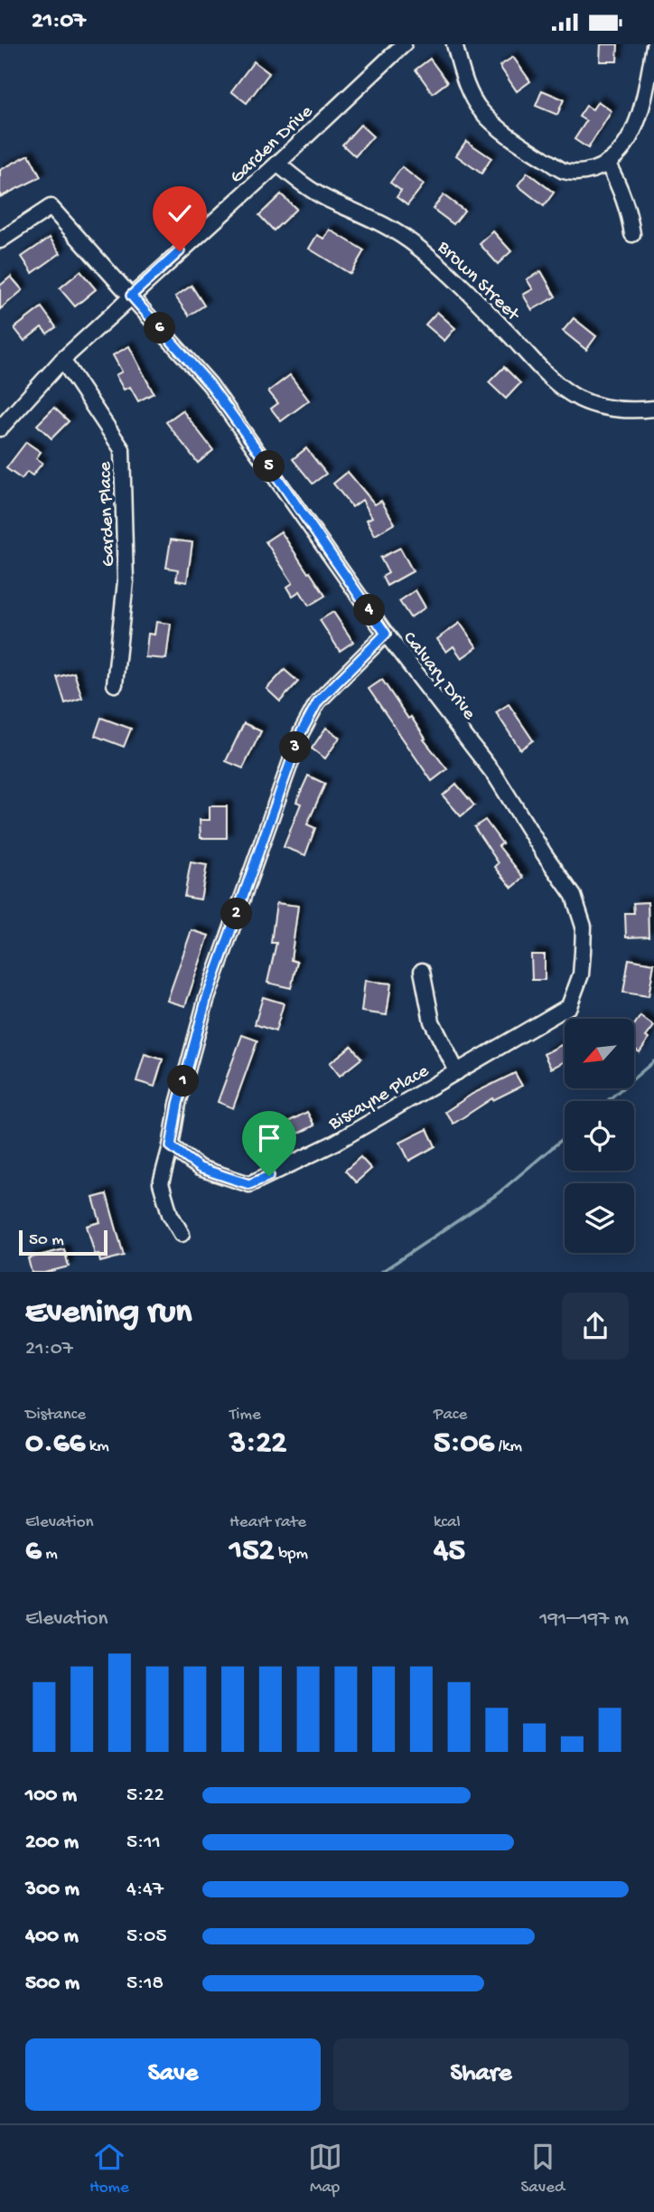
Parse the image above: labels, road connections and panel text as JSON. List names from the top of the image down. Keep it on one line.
{"streets":{"street":["Garden Drive","Brown Street","Garden Place","Calvary Drive","Biscayne Place"]},"crossings":[["Garden Drive","Brown Street"],["Garden Drive","Garden Place"],["Garden Drive","Calvary Drive"],["Calvary Drive","Biscayne Place"]],"scale_bar":"50 m","north":"bottom left","page":{"status":"21:07","pins":["6","5","4","3","2","1"],"scale":"50 m","heading":["Evening run","21:07"],"stats":[["Distance","0.66 km"],["Time","3:22"],["Pace","5:06 /km"],["Elevation","6 m"],["Heart rate","152 bpm"],["kcal","45"]],"chart":["Elevation","191–197 m"],"list":[{"name":"100 m","note":"5:22"},{"name":"200 m","note":"5:11"},{"name":"300 m","note":"4:47"},{"name":"400 m","note":"5:05"},{"name":"500 m","note":"5:18"}],"buttons":["Save","Share"],"tabs":["Home","Map","Saved"]}}
